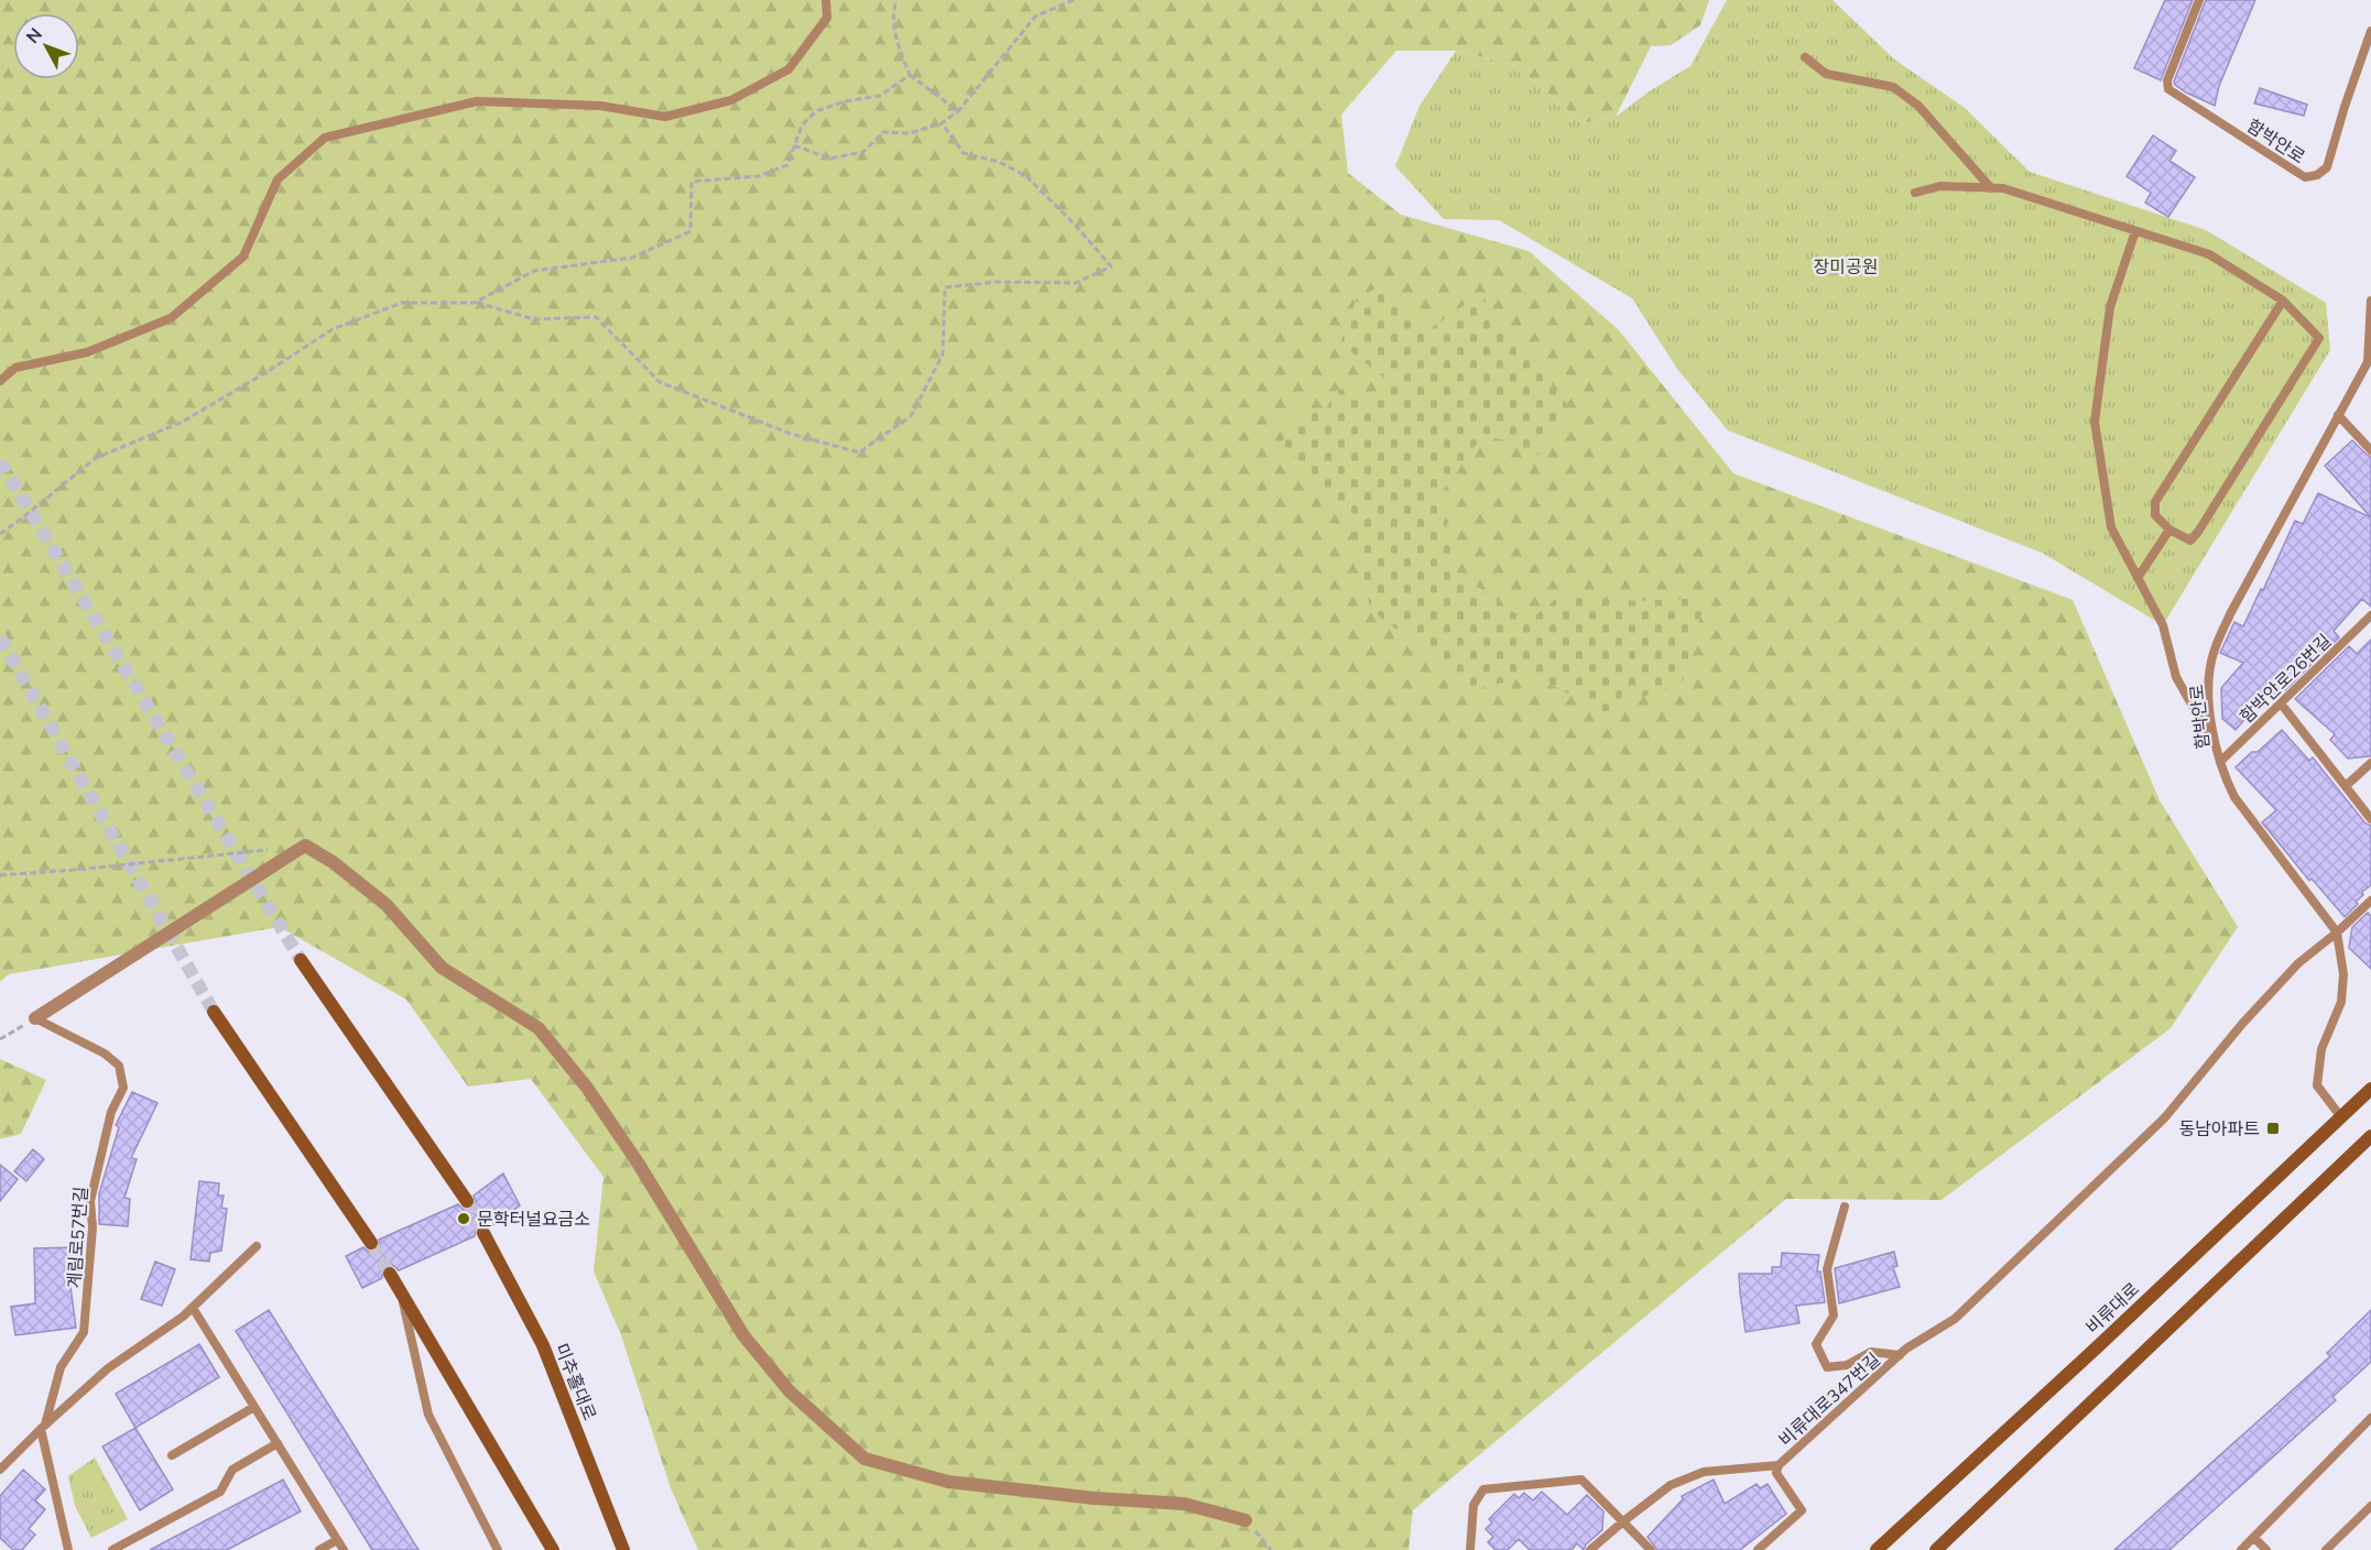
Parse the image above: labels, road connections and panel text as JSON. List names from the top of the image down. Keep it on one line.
{"streets":{"main road":["비류대로","미추홀대로"],"lane":["함박안로","함박안로26번길","계림로57번길","비류대로347번길"]},"crossings":[["함박안로","함박안로26번길"],["함박안로","비류대로"],["함박안로","비류대로347번길"]],"parks":["장미공원"],"places":{"transit":["동남아파트"],"other":["문학터널요금소"]},"north":"top left"}
